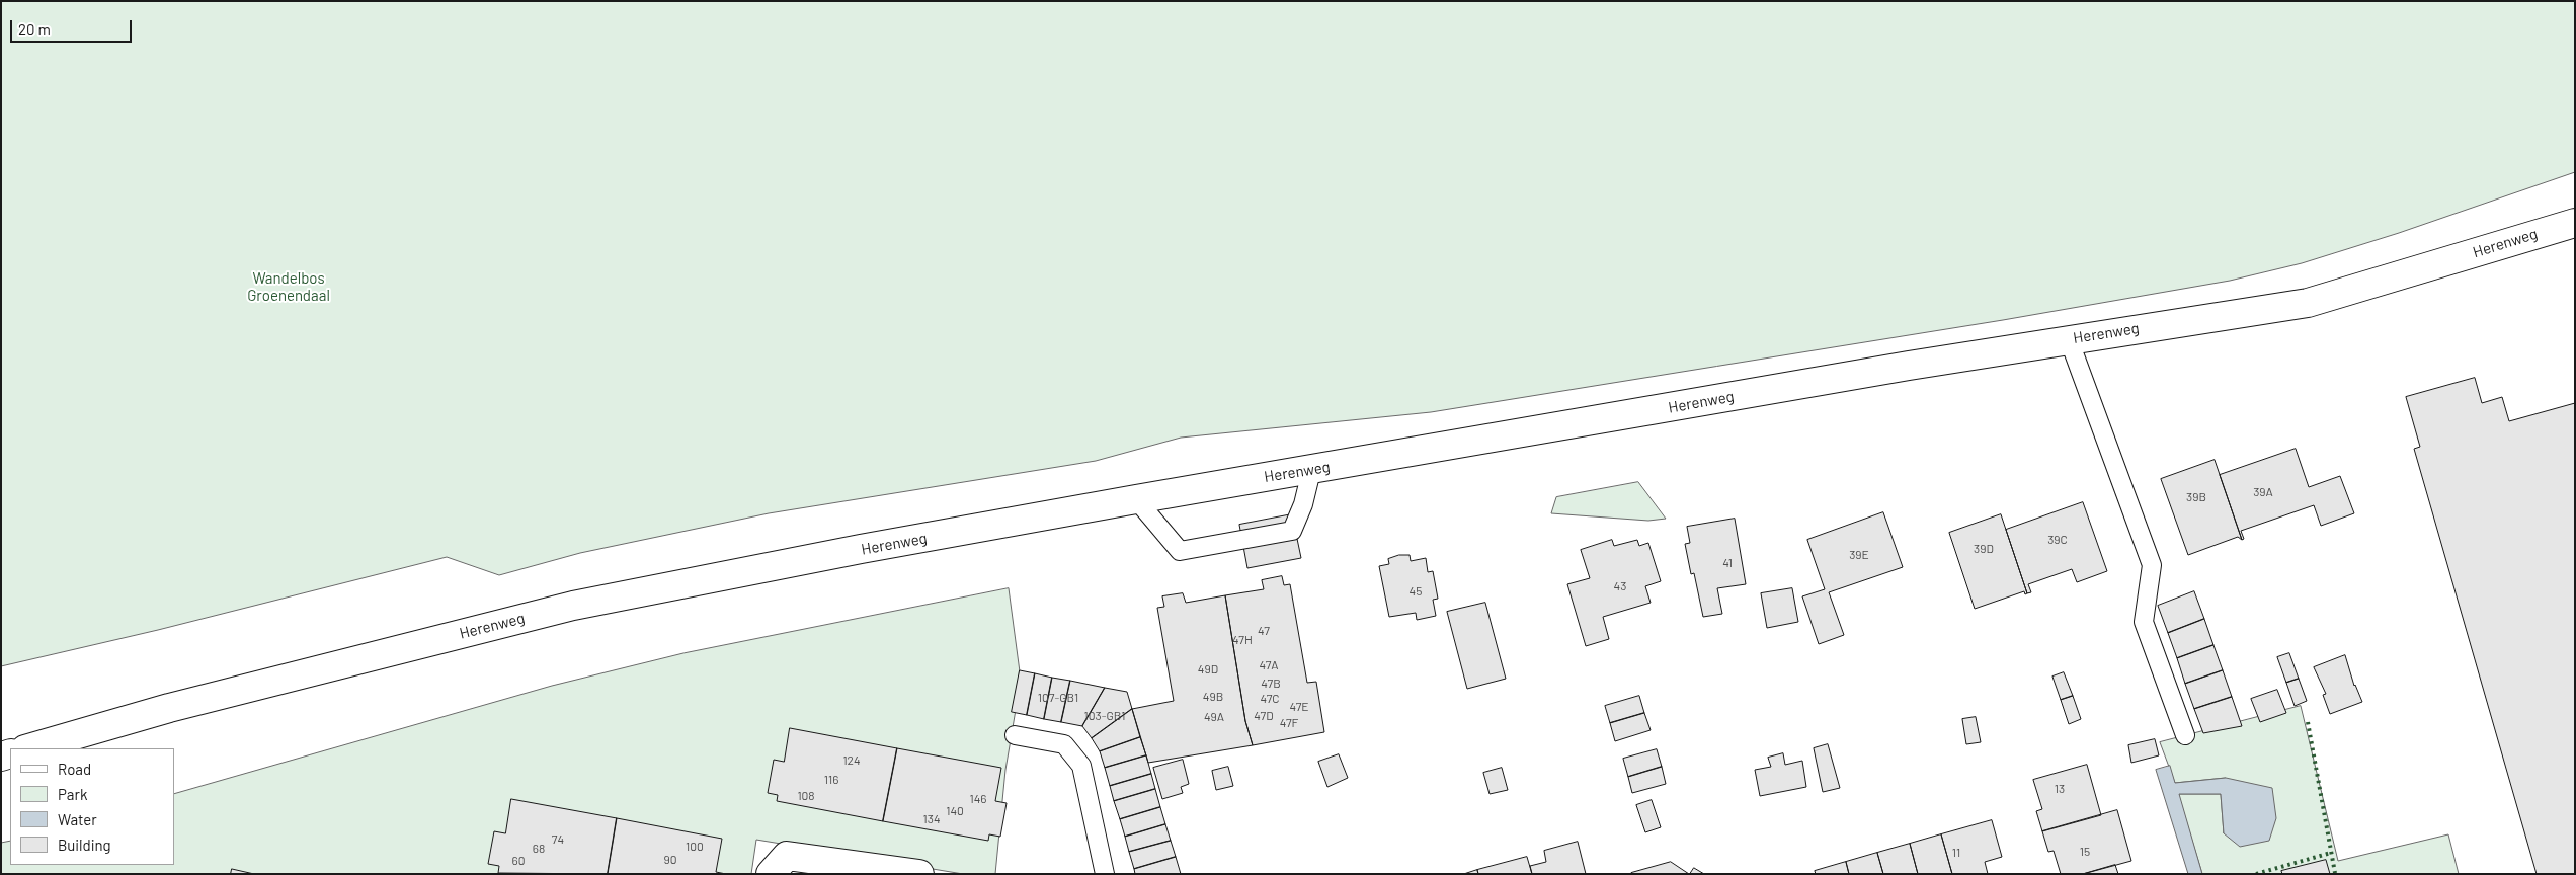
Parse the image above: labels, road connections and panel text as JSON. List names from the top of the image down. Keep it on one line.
{"streets":{"main road":["Herenweg"]},"parks":["Wandelbos Groenendaal"],"house_numbers":["39A","39B","39C","39D","39E","41","43","45","47","47H","47A","49D","47B","49B","107-GB1","47C","47E","103-GB1","47D","49A","47F","124","116","13","108","146","140","134","74","100","68","15","11","90","60"],"legend":["Road","Park","Water","Building"],"scale_bar":"20 m"}
